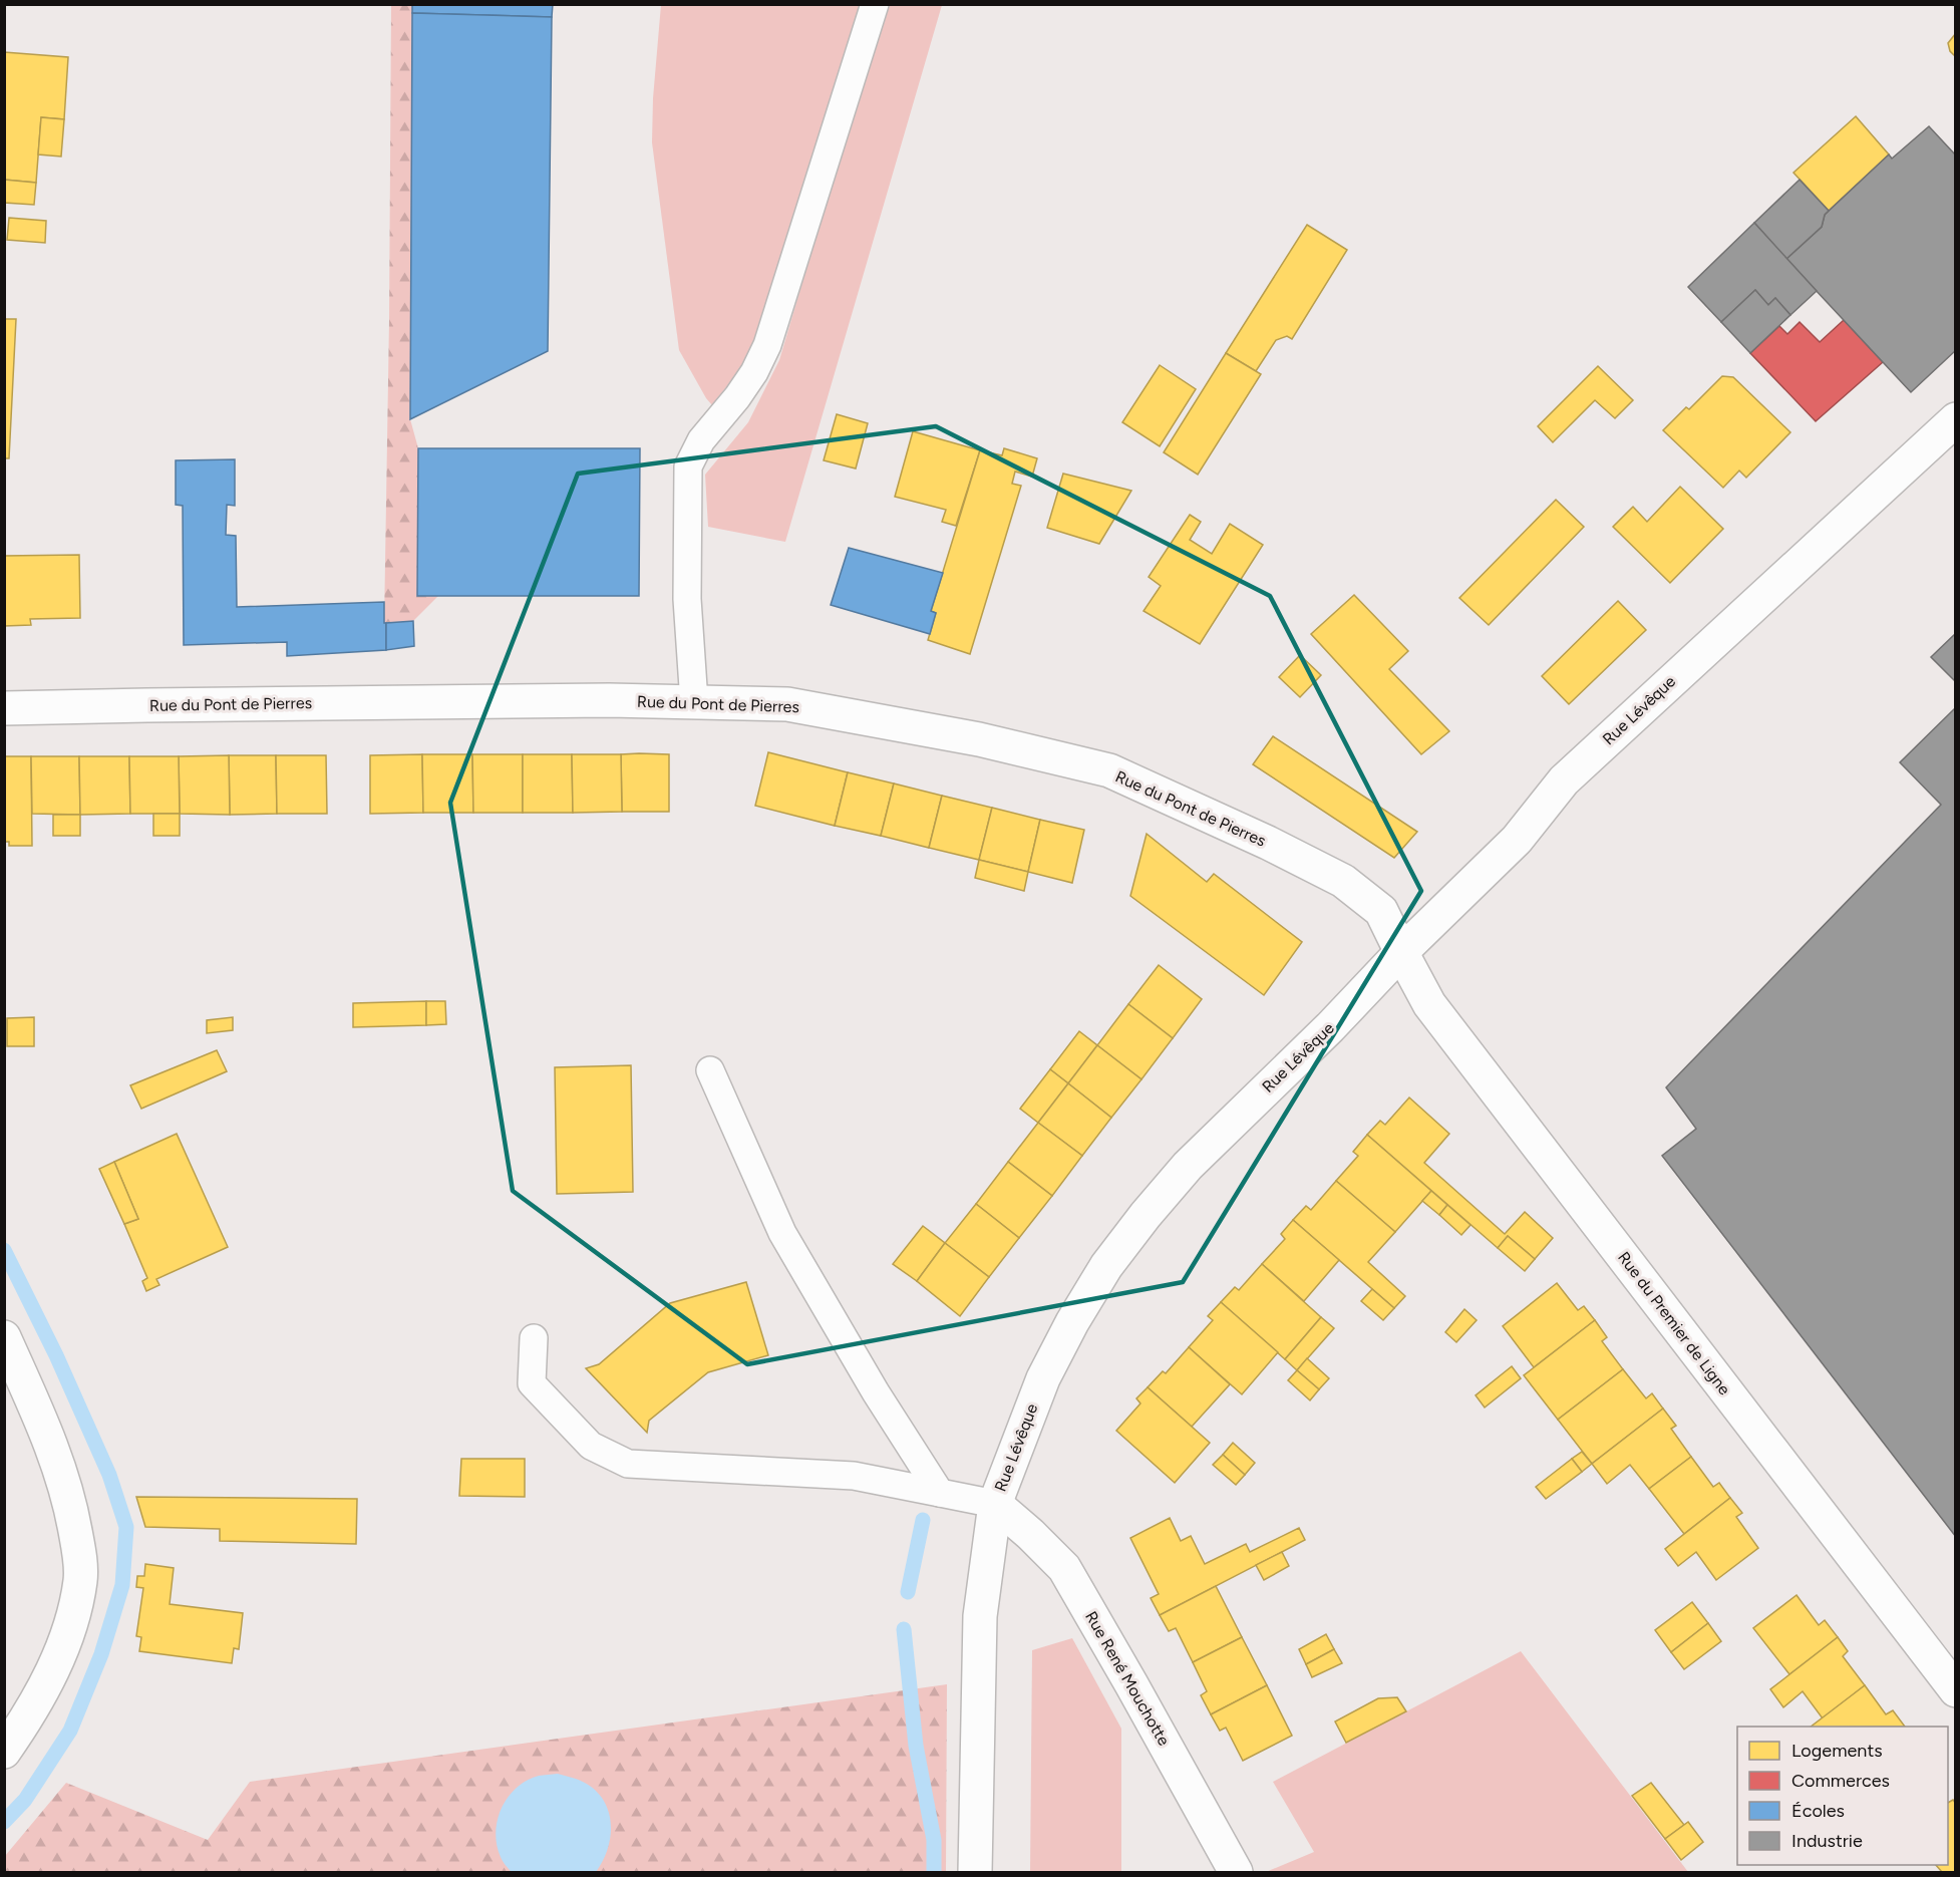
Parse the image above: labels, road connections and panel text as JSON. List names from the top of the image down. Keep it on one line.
{"streets":{"street":["Rue du Pont de Pierres","Rue Lévêque","Rue du Premier de Ligne","Rue René Mouchotte"]},"crossings":[["Rue du Pont de Pierres","Rue Lévêque"],["Rue du Pont de Pierres","Rue du Premier de Ligne"],["Rue Lévêque","Rue du Premier de Ligne"],["Rue Lévêque","Rue René Mouchotte"]],"legend":["Logements","Commerces","Écoles","Industrie"]}
